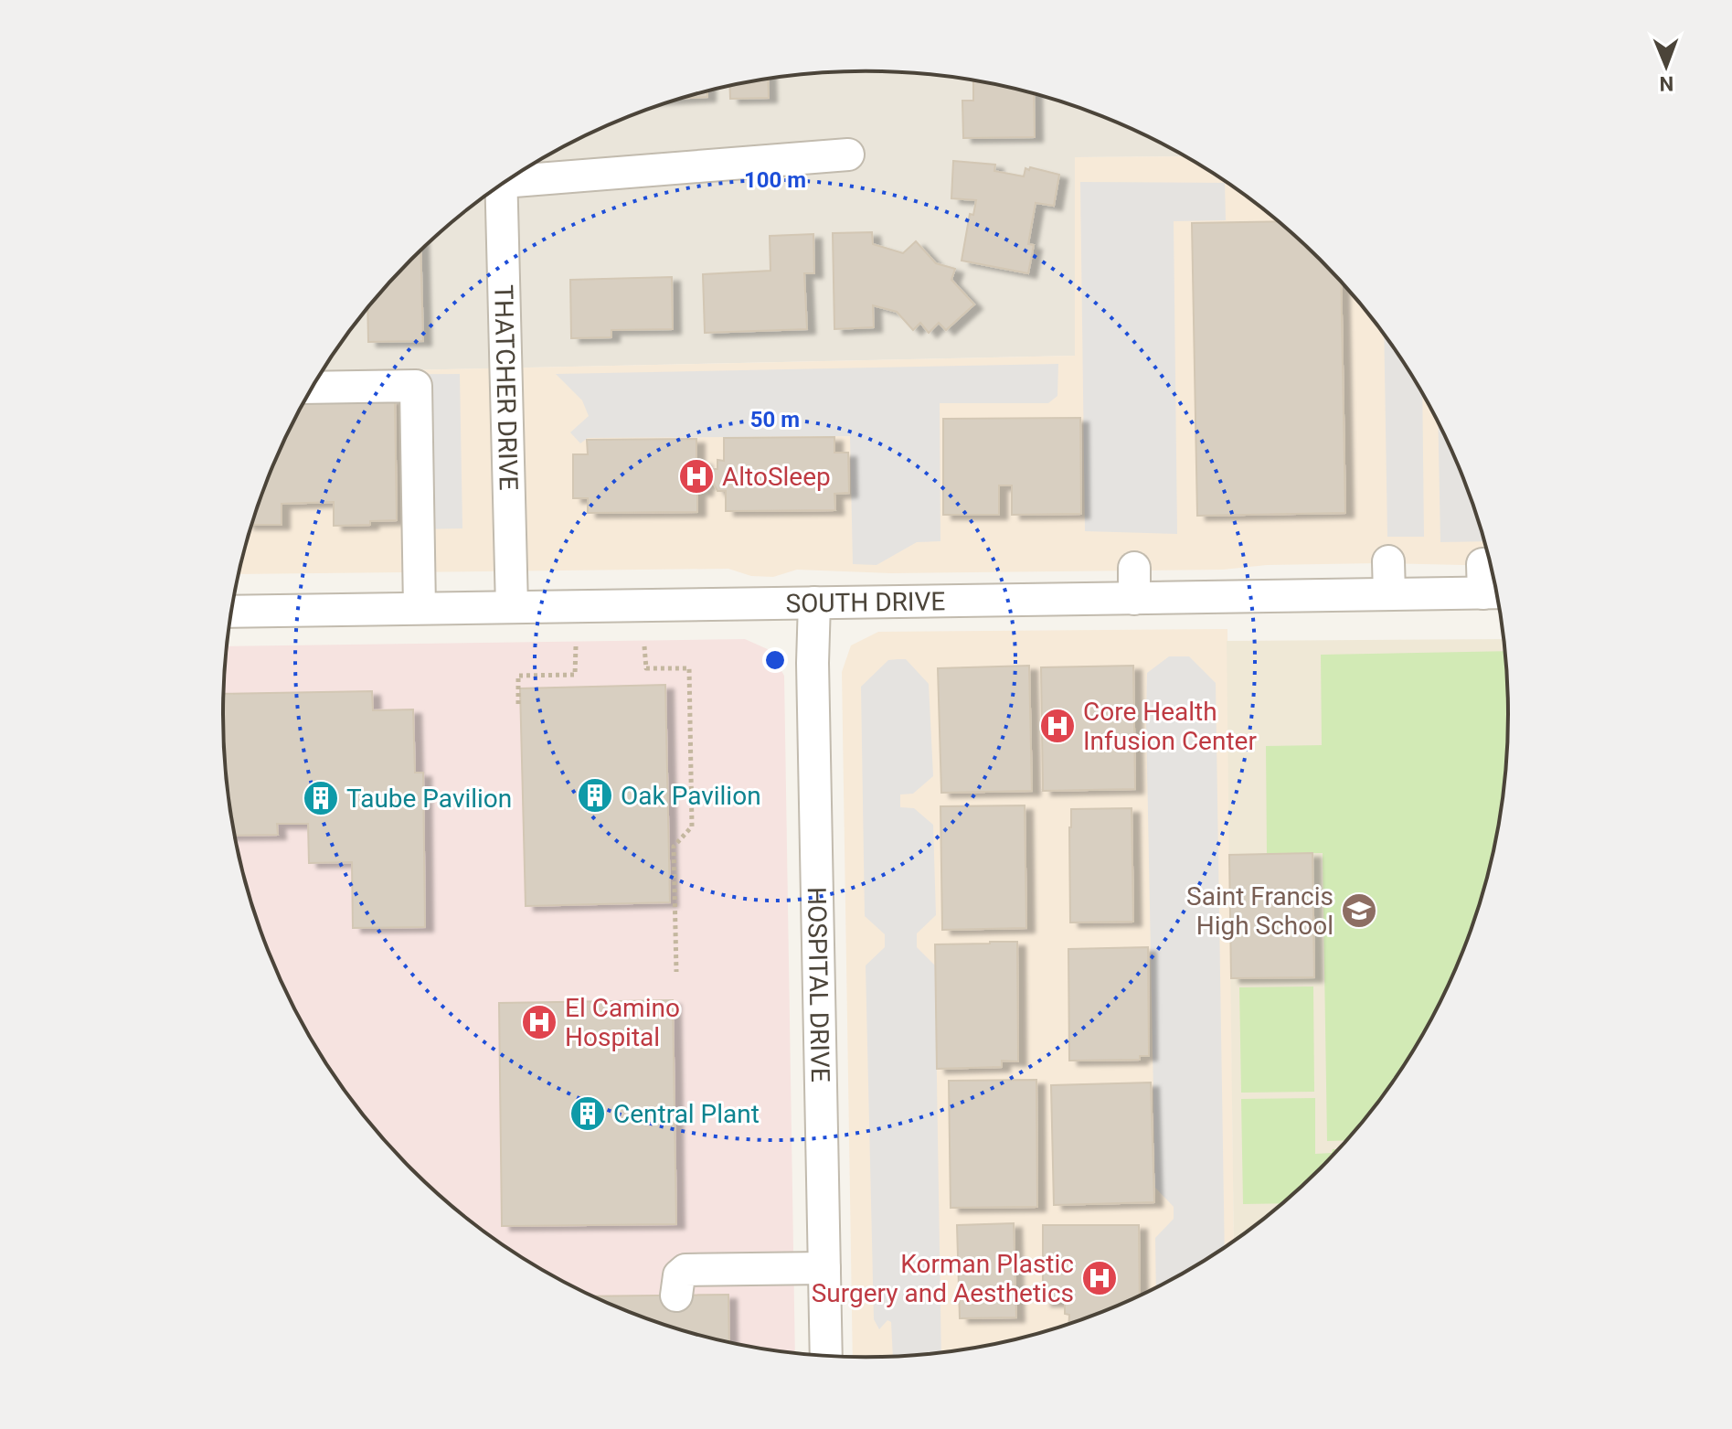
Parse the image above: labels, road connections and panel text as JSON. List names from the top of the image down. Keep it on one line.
{"streets":{"street":["THATCHER DRIVE","SOUTH DRIVE","HOSPITAL DRIVE"]},"crossings":[["THATCHER DRIVE","SOUTH DRIVE"],["SOUTH DRIVE","HOSPITAL DRIVE"]],"places":{"hospital":["AltoSleep","Core Health Infusion Center","El Camino Hospital","Korman Plastic Surgery and Aesthetics"],"building":["Oak Pavilion","Taube Pavilion","Central Plant"],"school or university":["Saint Francis High School"]},"north":"bottom","rings":["100 m","50 m"]}
